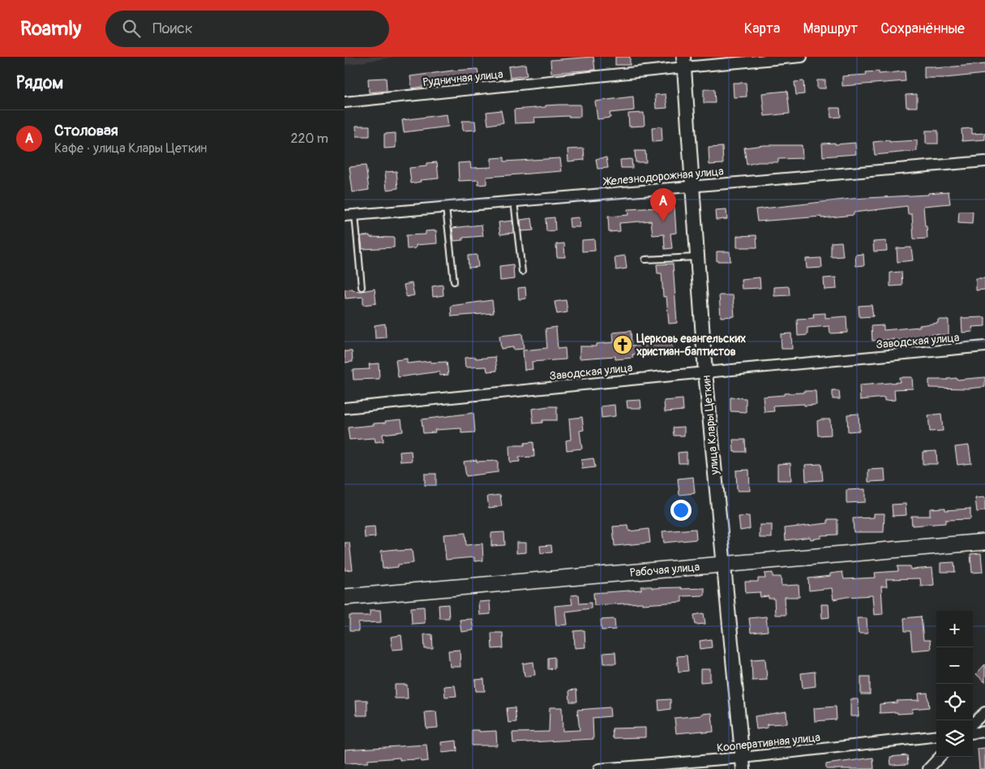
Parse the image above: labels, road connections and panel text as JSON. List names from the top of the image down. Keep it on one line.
{"streets":{"main road":["Рабочая улица"],"street":["Рудничная улица","Железнодорожная улица","Заводская улица","улица Клары Цеткин","Кооперативная улица"]},"crossings":[["Рудничная улица","улица Клары Цеткин"],["Железнодорожная улица","улица Клары Цеткин"],["Заводская улица","улица Клары Цеткин"],["улица Клары Цеткин","Рабочая улица"],["улица Клары Цеткин","Кооперативная улица"]],"places":{"church":["Церковь евангельских христиан-баптистов"]},"page":{"header":"Roamly","search":"Поиск","nav":["Карта","Маршрут","Сохранённые"],"heading":"Рядом","list":[{"mark":"A","name":"Столовая","note":"Кафе · улица Клары Цеткин","value":"220 m"}],"pins":"A","map_buttons":["+","−"]}}
